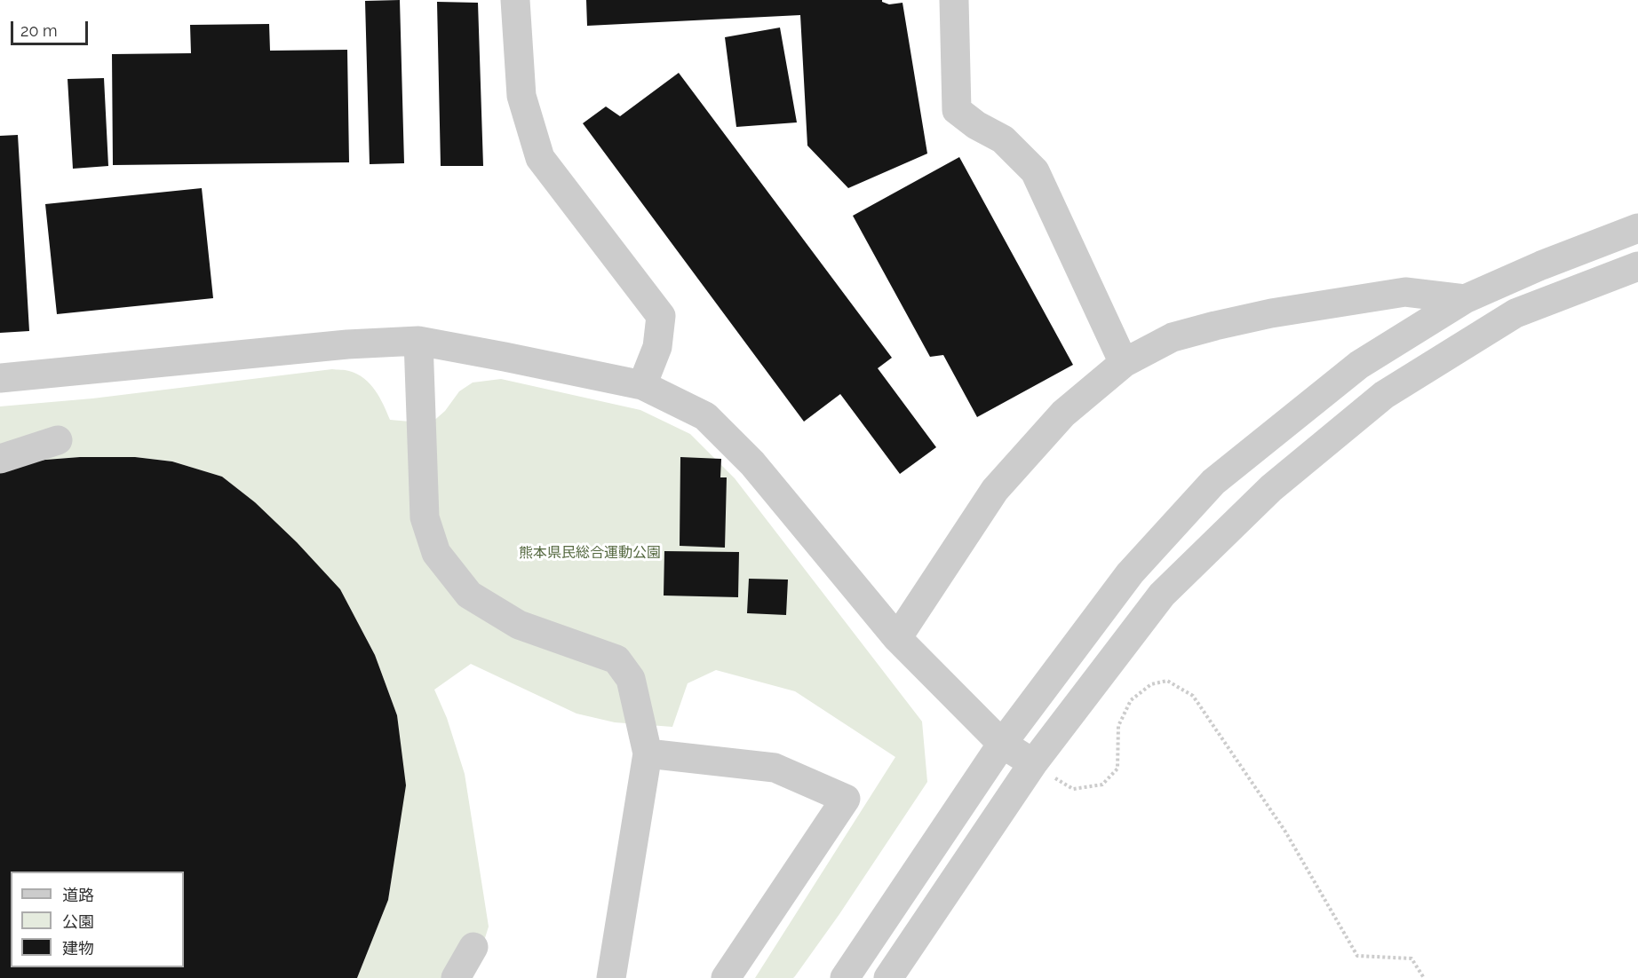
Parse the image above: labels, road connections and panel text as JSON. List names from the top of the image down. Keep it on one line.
{"parks":["熊本県民総合運動公園"],"legend":["道路","公園","建物"],"scale_bar":"20 m"}
